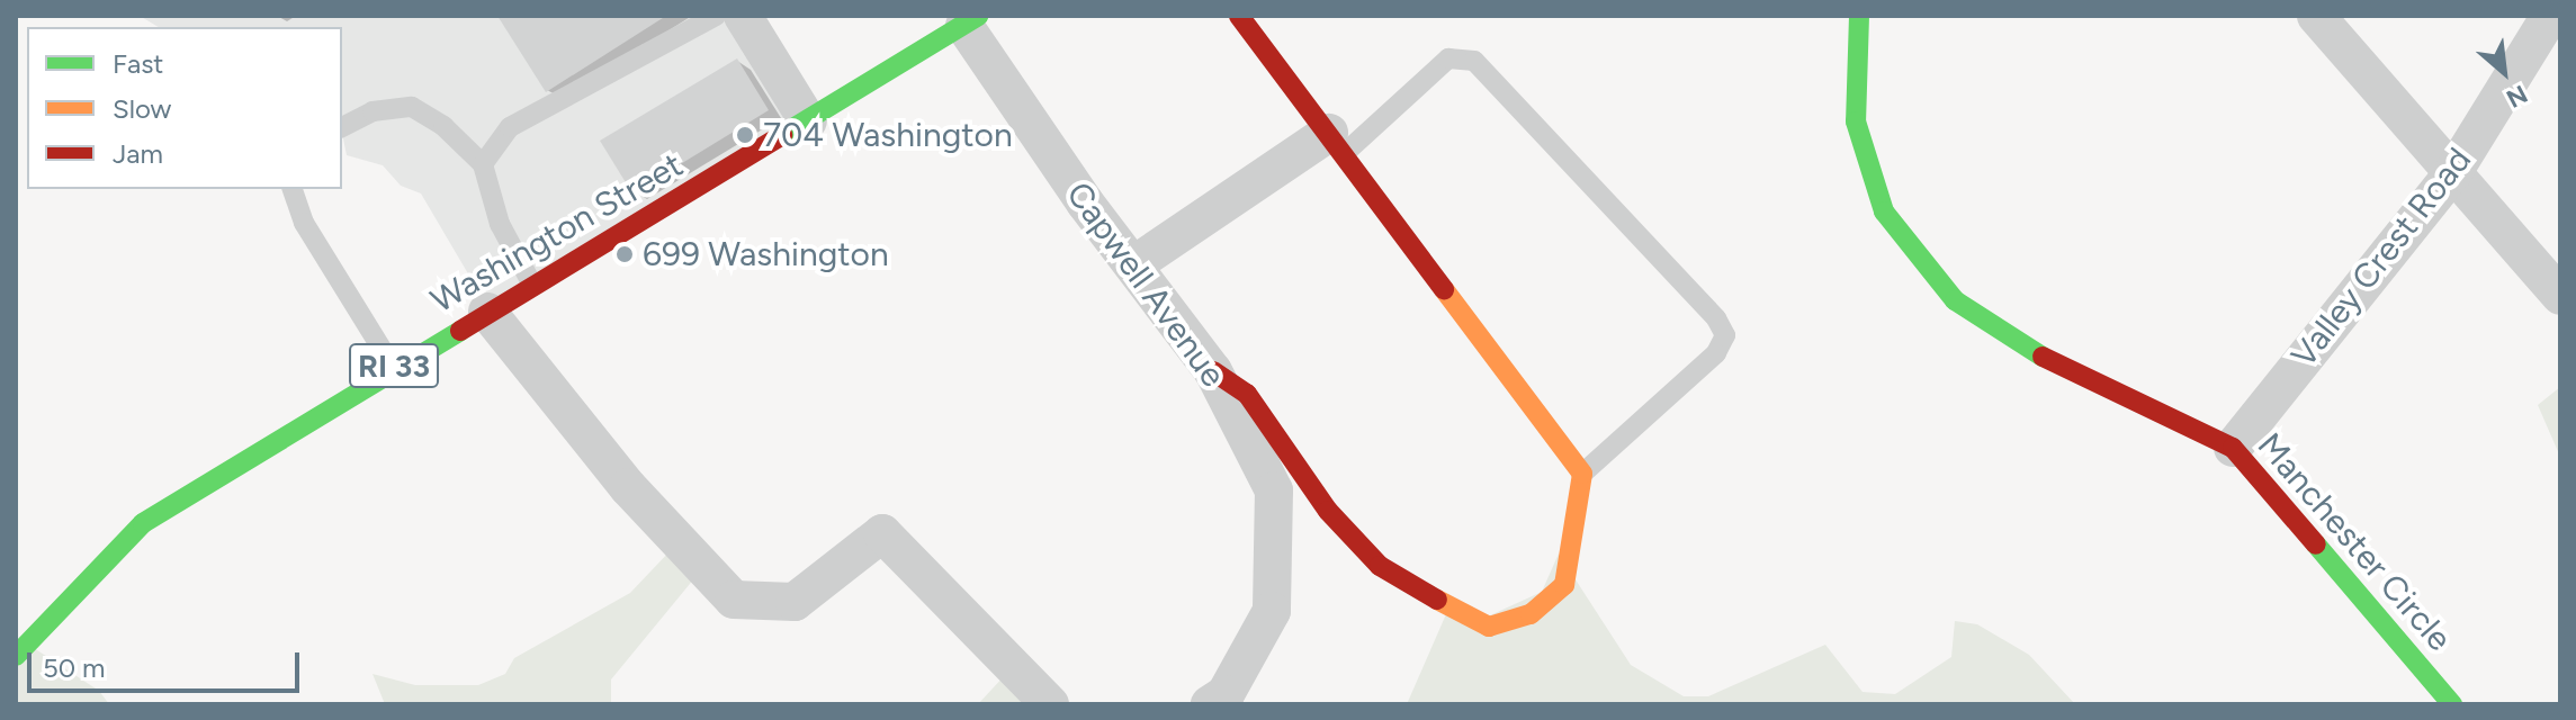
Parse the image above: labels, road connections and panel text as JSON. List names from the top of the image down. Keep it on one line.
{"streets":{"street":["Washington Street","Valley Crest Road","Capwell Avenue","RI 33","Manchester Circle"]},"crossings":[["Washington Street","Capwell Avenue"],["Valley Crest Road","Manchester Circle"]],"places":["704 Washington","699 Washington"],"legend":["Fast","Slow","Jam"],"scale_bar":"50 m","north":"bottom right"}
